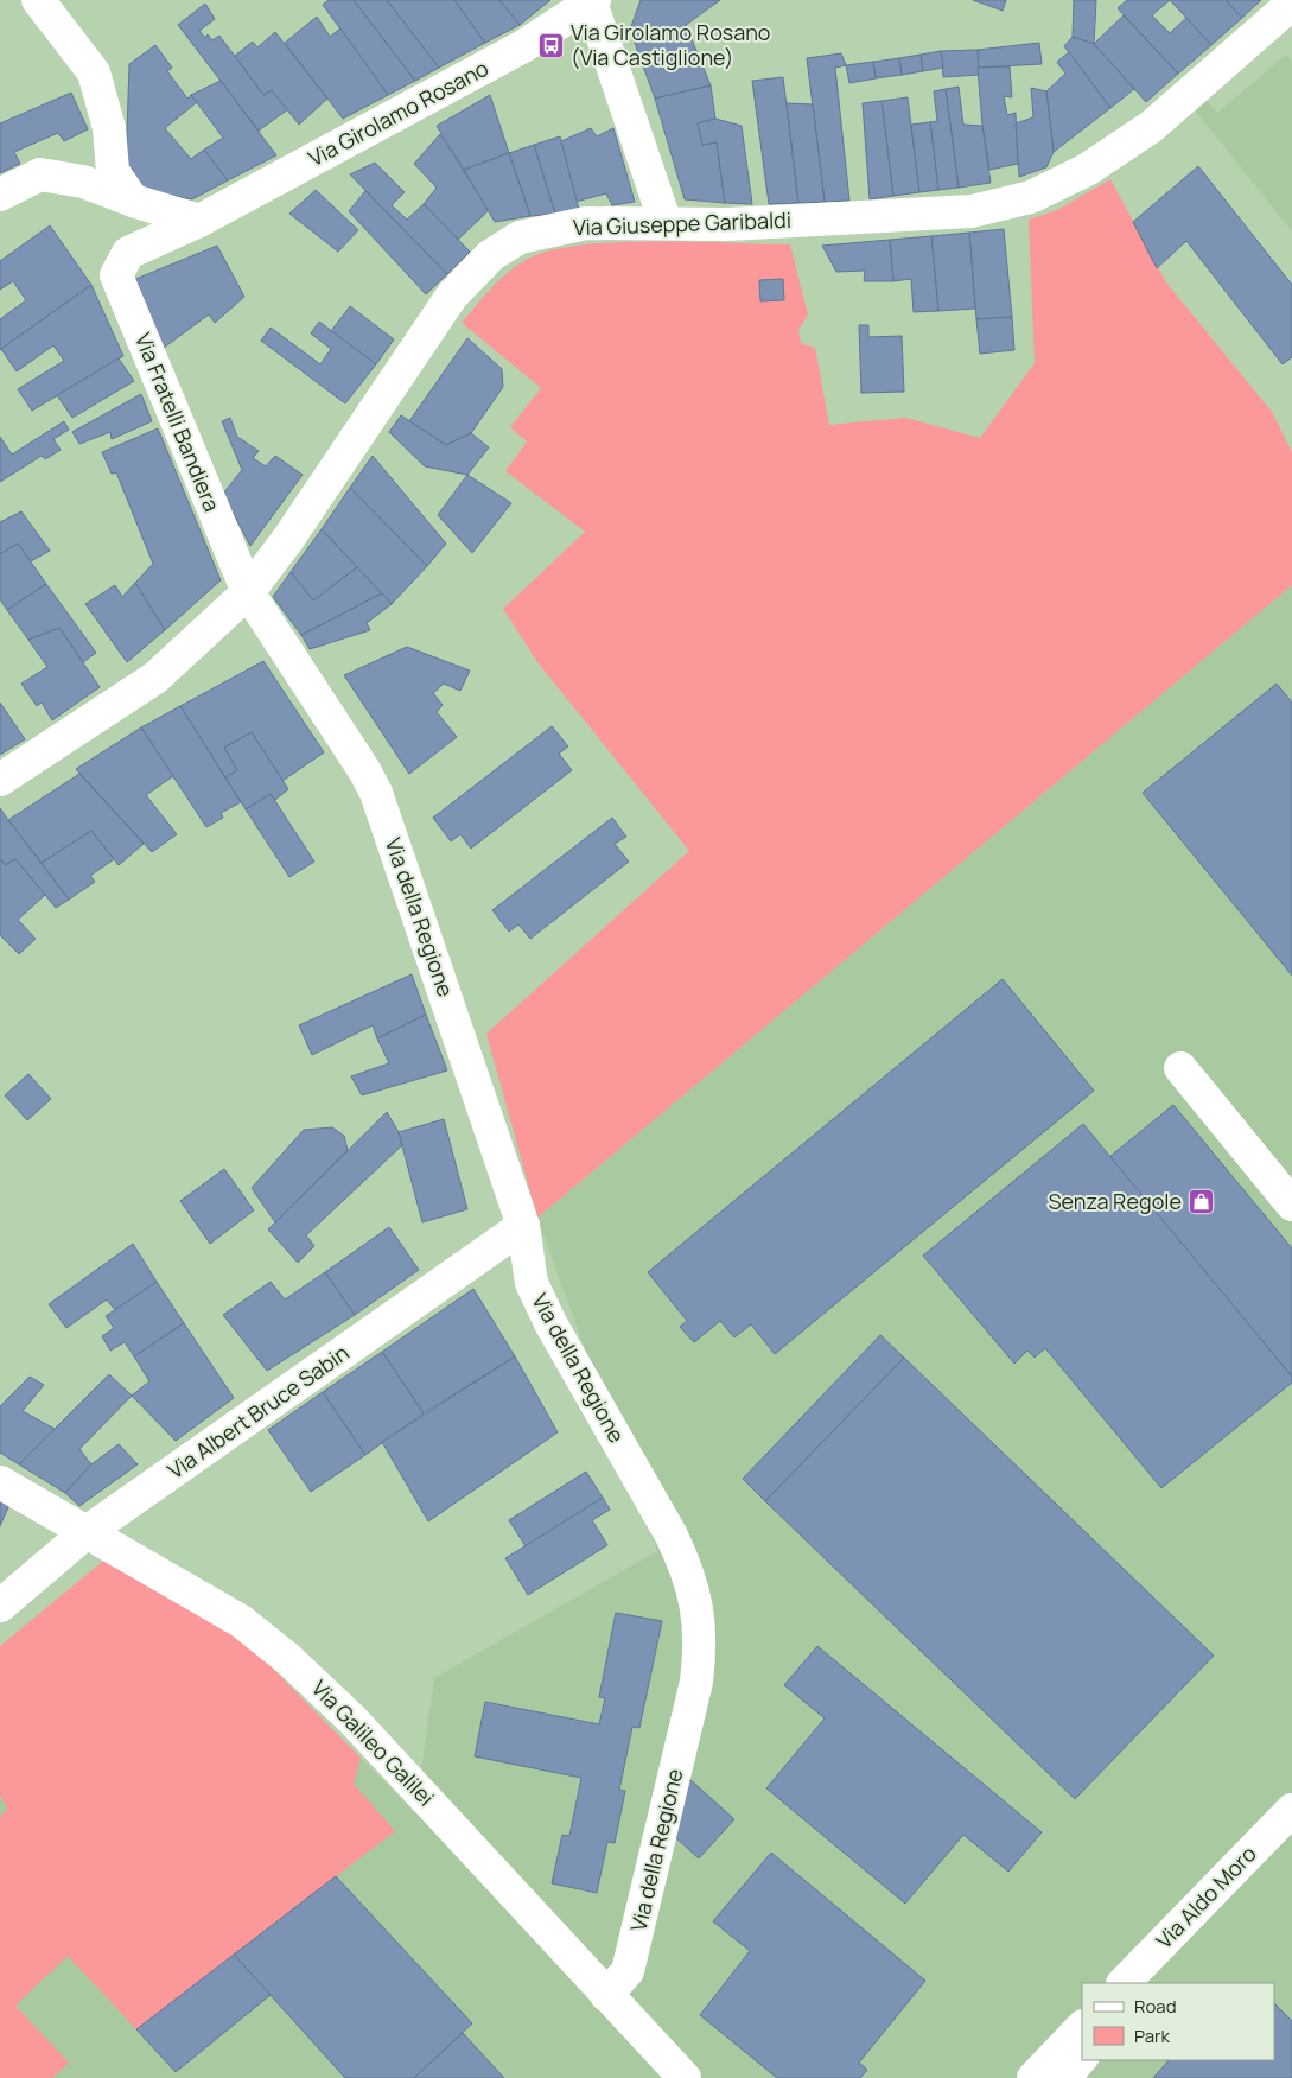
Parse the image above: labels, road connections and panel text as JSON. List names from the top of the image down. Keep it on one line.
{"streets":{"street":["Via Girolamo Rosano","Via Giuseppe Garibaldi","Via Fratelli Bandiera","Via della Regione","Via Albert Bruce Sabin","Via Galileo Galilei","Via Aldo Moro"]},"crossings":[["Via Girolamo Rosano","Via Fratelli Bandiera"],["Via Giuseppe Garibaldi","Via Fratelli Bandiera"],["Via Giuseppe Garibaldi","Via della Regione"],["Via Fratelli Bandiera","Via della Regione"],["Via della Regione","Via Albert Bruce Sabin"],["Via della Regione","Via Galileo Galilei"],["Via Albert Bruce Sabin","Via Galileo Galilei"]],"places":{"bus stop":["Via Girolamo Rosano (Via Castiglione)"],"shop":["Senza Regole"]},"legend":["Road","Park"]}
